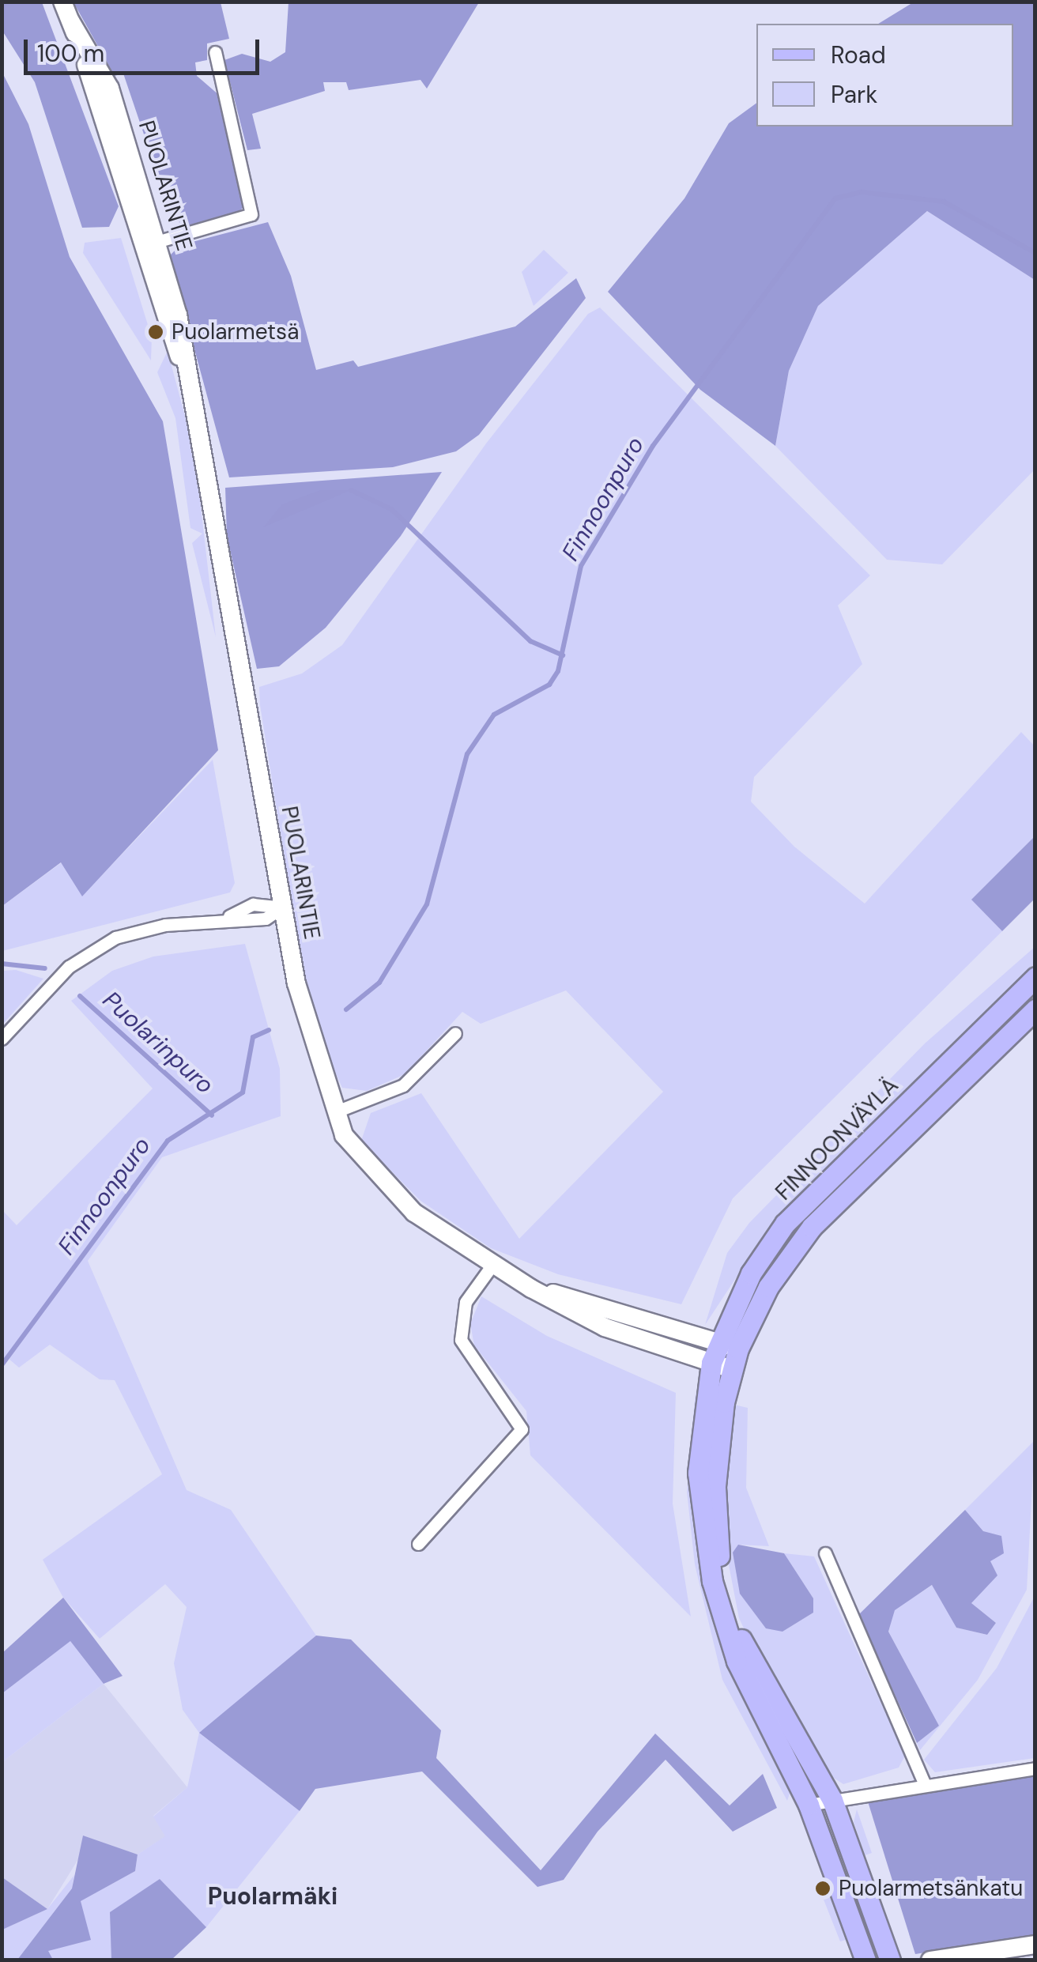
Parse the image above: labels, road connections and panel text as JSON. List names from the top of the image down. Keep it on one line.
{"streets":{"main road":["PUOLARINTIE","FINNOONVÄYLÄ"]},"crossings":[["PUOLARINTIE","FINNOONVÄYLÄ"]],"districts":["Puolarmäki"],"water":["Finnoonpuro","Puolarinpuro"],"places":["Puolarmetsä","Puolarmetsänkatu"],"legend":["Road","Park"],"scale_bar":"100 m"}
